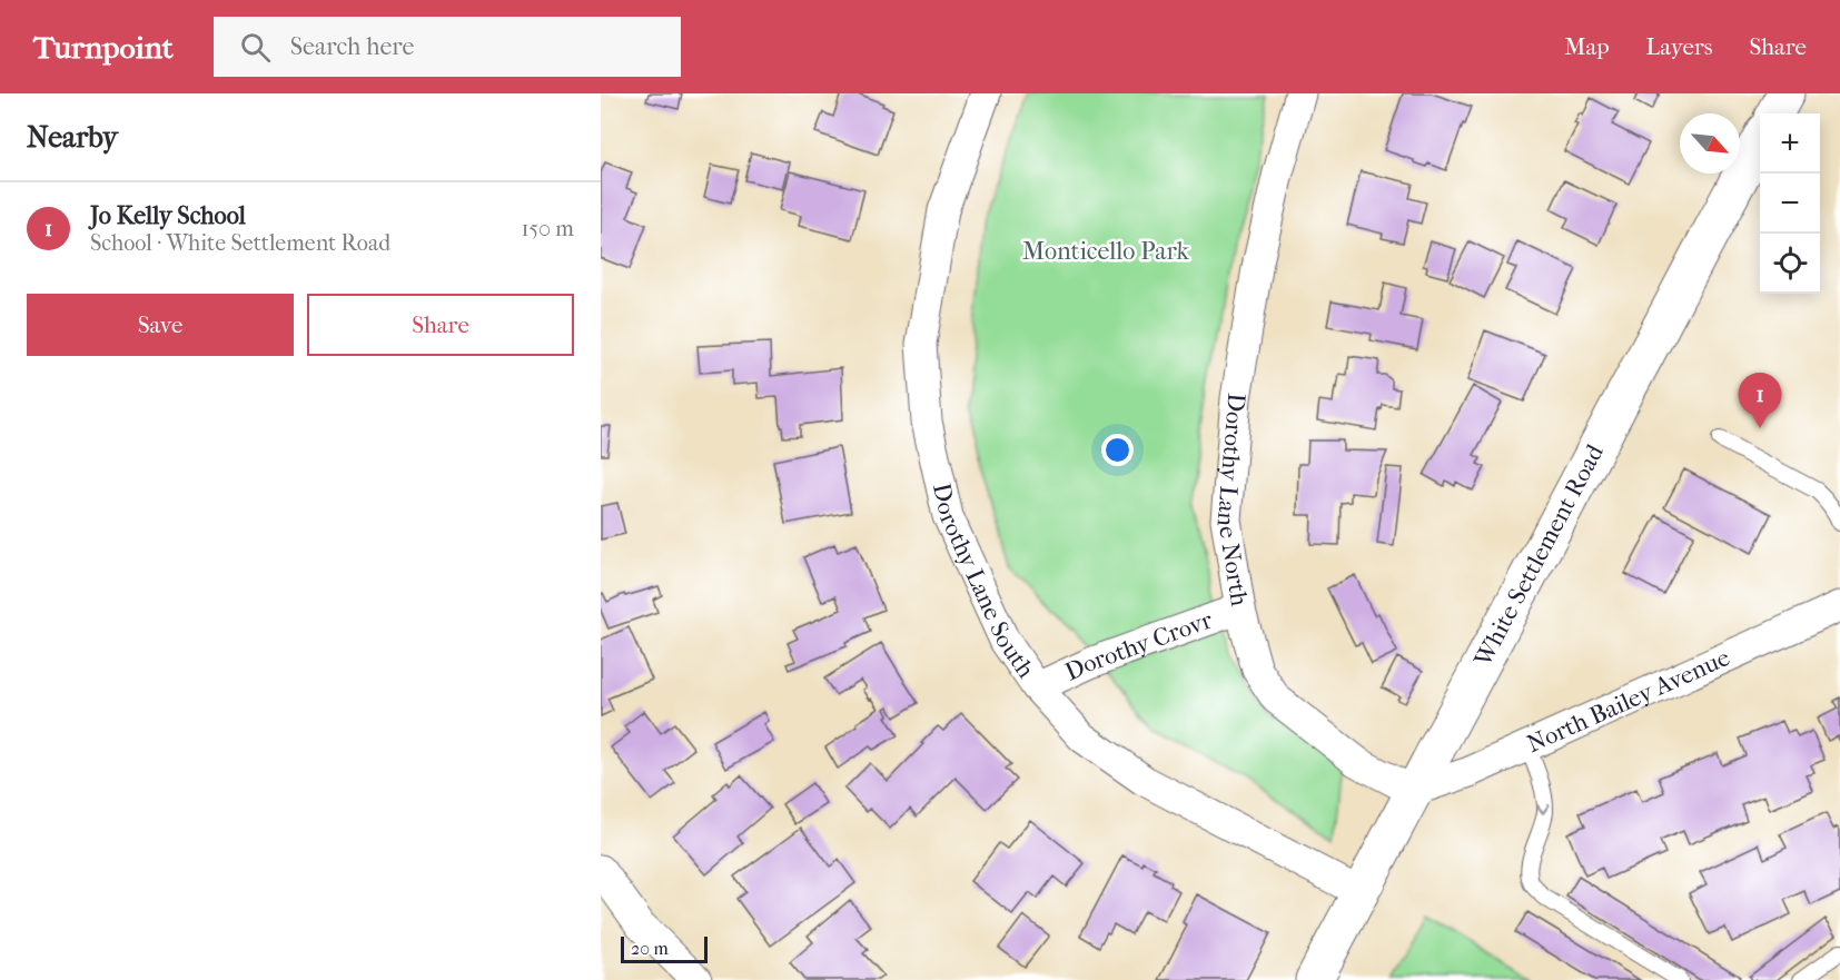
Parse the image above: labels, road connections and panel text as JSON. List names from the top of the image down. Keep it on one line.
{"streets":{"main road":["White Settlement Road"],"street":["Dorothy Lane North","Dorothy Lane South","Dorothy Crovr","North Bailey Avenue"]},"crossings":[["Dorothy Lane North","White Settlement Road"],["Dorothy Lane North","Dorothy Crovr"],["Dorothy Lane North","North Bailey Avenue"],["White Settlement Road","Dorothy Lane South"],["White Settlement Road","North Bailey Avenue"],["Dorothy Lane South","Dorothy Crovr"]],"parks":["Monticello Park"],"scale_bar":"20 m","north":"bottom right","page":{"header":"Turnpoint","search":"Search here","nav":["Map","Layers","Share"],"heading":"Nearby","map_buttons":["+","−"],"list":[{"mark":"1","name":"Jo Kelly School","note":"School · White Settlement Road","value":"150 m"}],"buttons":["Save","Share"],"pins":"1","scale":"20 m"}}
